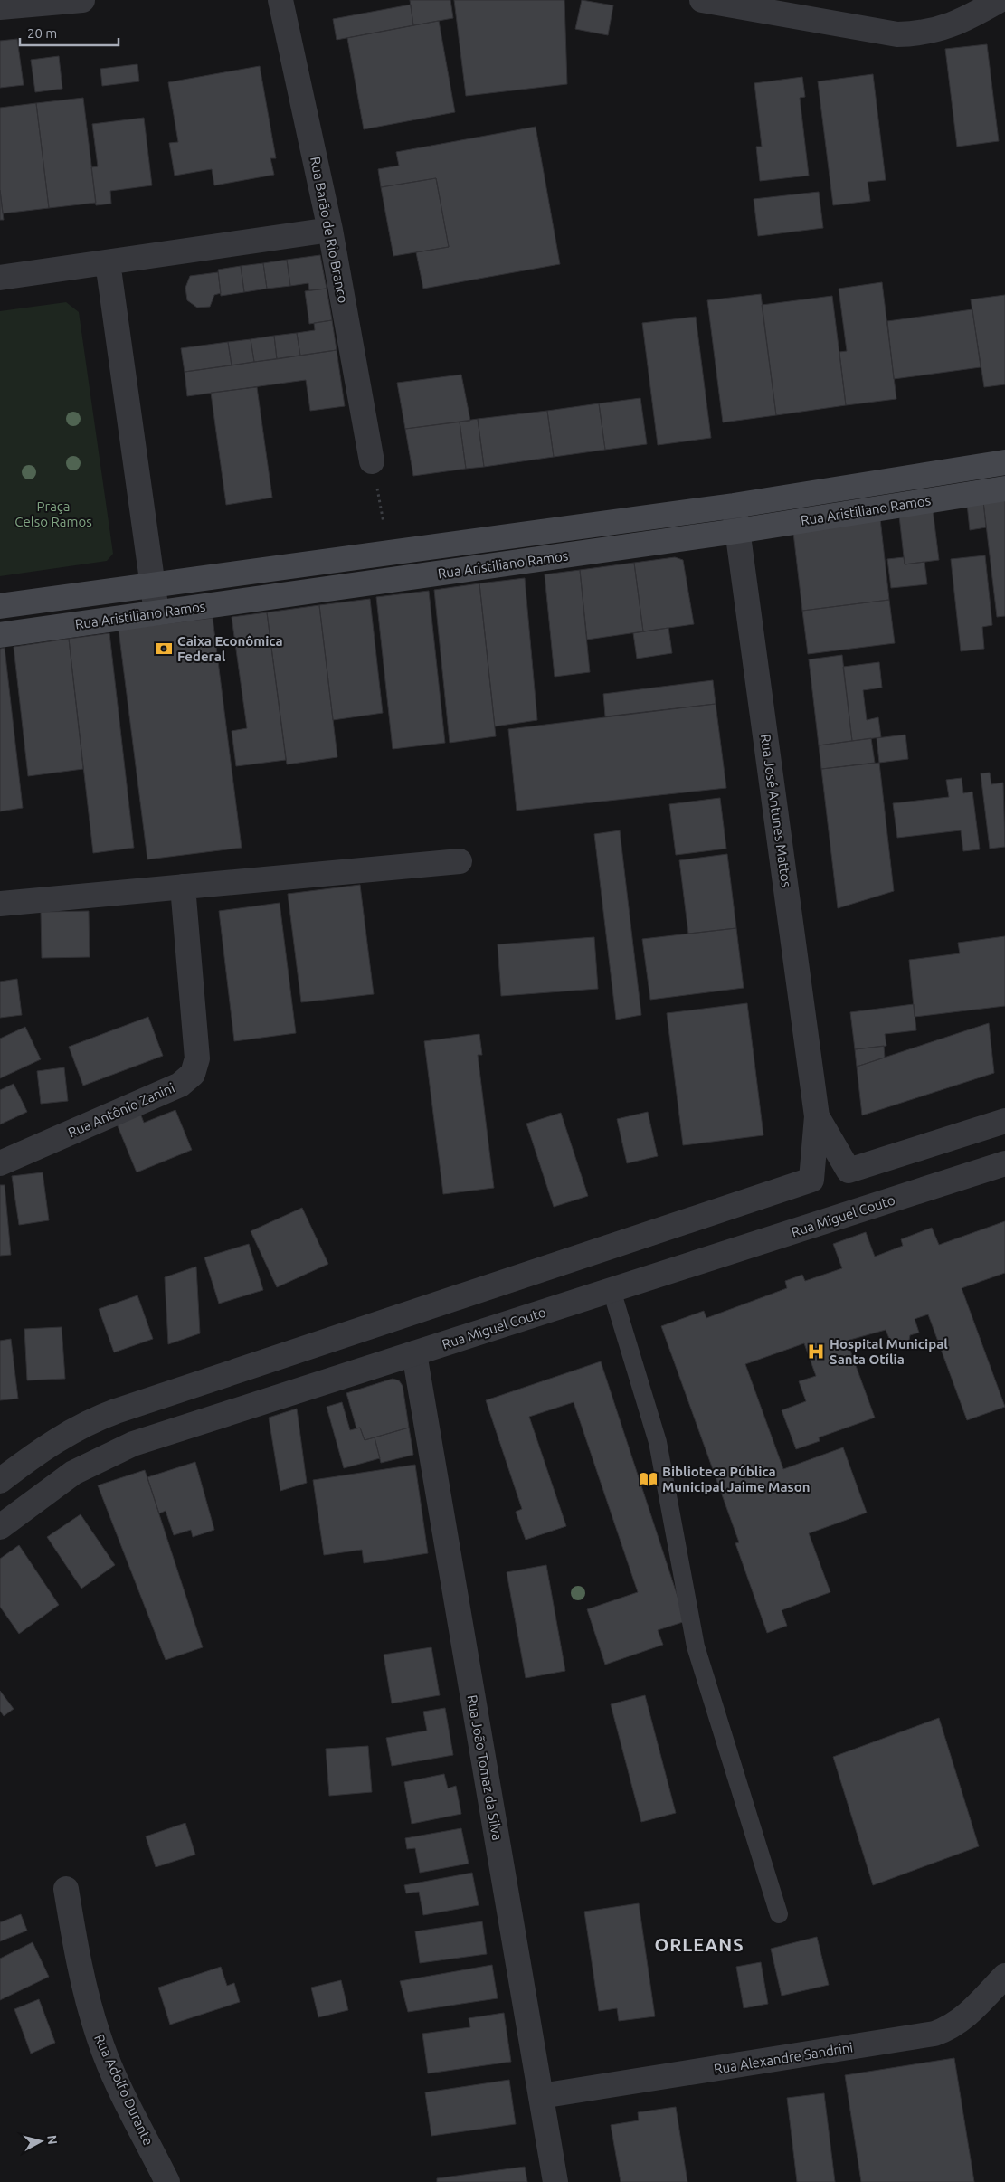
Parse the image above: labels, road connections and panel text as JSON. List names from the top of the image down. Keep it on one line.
{"streets":{"main road":["Rua Aristiliano Ramos"],"street":["Rua Barão de Rio Branco","Rua José Antunes Mattos","Rua Antônio Zanini","Rua Miguel Couto","Rua João Tomaz da Silva","Rua Alexandre Sandrini","Rua Adolfo Durante"]},"crossings":[["Rua Aristiliano Ramos","Rua José Antunes Mattos"],["Rua José Antunes Mattos","Rua Miguel Couto"],["Rua Miguel Couto","Rua João Tomaz da Silva"],["Rua João Tomaz da Silva","Rua Alexandre Sandrini"]],"districts":["ORLEANS"],"parks":["Praça Celso Ramos"],"places":{"bank":["Caixa Econômica Federal"],"hospital":["Hospital Municipal Santa Otília"],"library":["Biblioteca Pública Municipal Jaime Mason"]},"scale_bar":"20 m","north":"right"}
